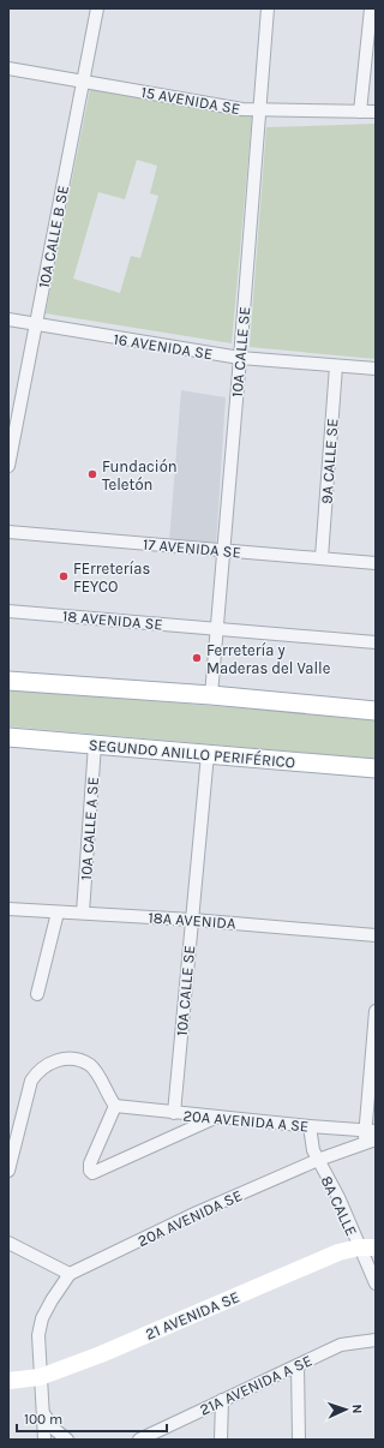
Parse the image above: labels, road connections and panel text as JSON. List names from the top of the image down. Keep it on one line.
{"streets":{"main road":["SEGUNDO ANILLO PERIFÉRICO"],"street":["15 AVENIDA SE","10A CALLE B SE","16 AVENIDA SE","10A CALLE SE","9A CALLE SE","17 AVENIDA SE","18 AVENIDA SE","10A CALLE A SE","18A AVENIDA","20A AVENIDA A SE","8A CALLE","20A AVENIDA SE","21 AVENIDA SE","21A AVENIDA A SE"]},"crossings":[["15 AVENIDA SE","10A CALLE B SE"],["15 AVENIDA SE","10A CALLE SE"],["10A CALLE B SE","16 AVENIDA SE"],["16 AVENIDA SE","10A CALLE SE"],["16 AVENIDA SE","9A CALLE SE"],["10A CALLE SE","17 AVENIDA SE"],["10A CALLE SE","18 AVENIDA SE"],["10A CALLE SE","SEGUNDO ANILLO PERIFÉRICO"],["10A CALLE SE","18A AVENIDA"],["10A CALLE SE","20A AVENIDA A SE"],["9A CALLE SE","17 AVENIDA SE"],["SEGUNDO ANILLO PERIFÉRICO","10A CALLE A SE"],["10A CALLE A SE","18A AVENIDA"],["20A AVENIDA A SE","8A CALLE"],["20A AVENIDA A SE","20A AVENIDA SE"],["8A CALLE","20A AVENIDA SE"],["8A CALLE","21 AVENIDA SE"]],"places":["Fundación Teletón","FErreterías FEYCO","Ferretería y Maderas del Valle"],"scale_bar":"100 m","north":"right"}
